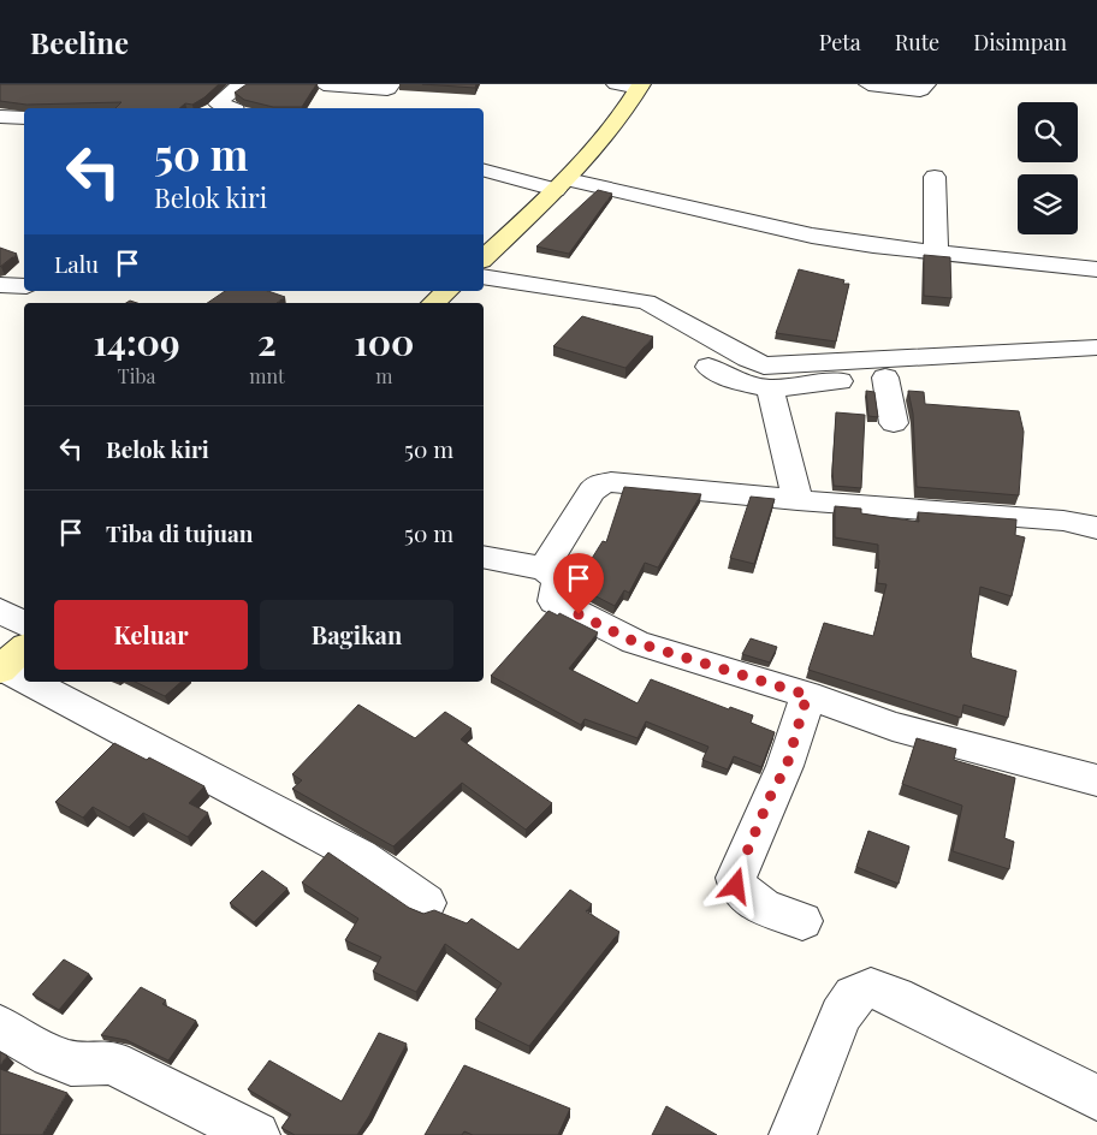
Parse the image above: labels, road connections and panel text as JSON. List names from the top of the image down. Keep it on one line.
{"page":{"header":"Beeline","nav":["Peta","Rute","Disimpan"],"turn":["50 m","Belok kiri"],"then":"Lalu","eta":["14:09","Tiba","2","mnt","100","m"],"list":[{"name":"Belok kiri","value":"50 m"},{"name":"Tiba di tujuan","value":"50 m"}],"buttons":["Keluar","Bagikan"]}}
